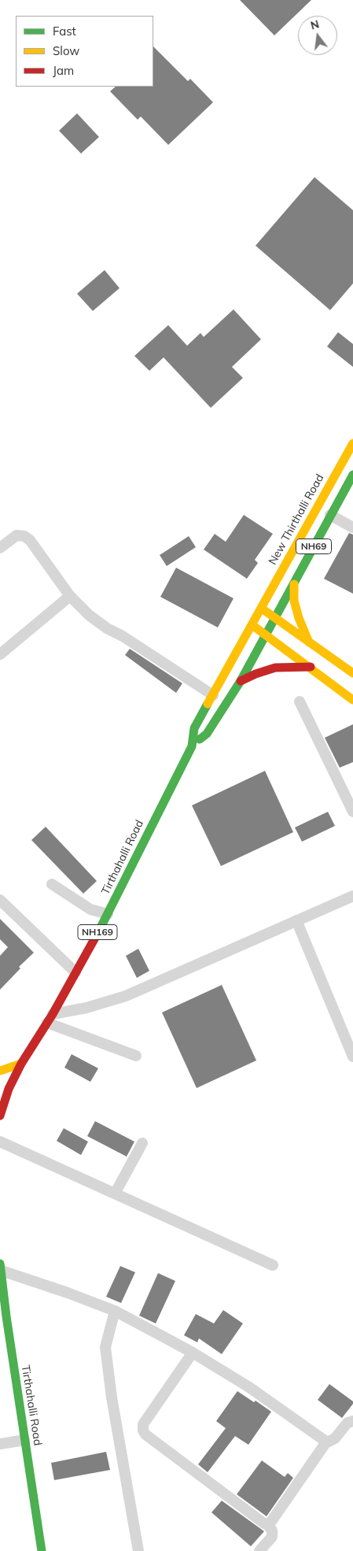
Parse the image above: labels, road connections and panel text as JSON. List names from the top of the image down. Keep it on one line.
{"streets":{"main road":["New Thirthalli Road","NH69","Tirthahalli Road","NH169"]},"crossings":[["New Thirthalli Road","Tirthahalli Road"],["NH69","NH169"],["Tirthahalli Road","NH169"]],"legend":["Fast","Slow","Jam"],"north":"top"}
